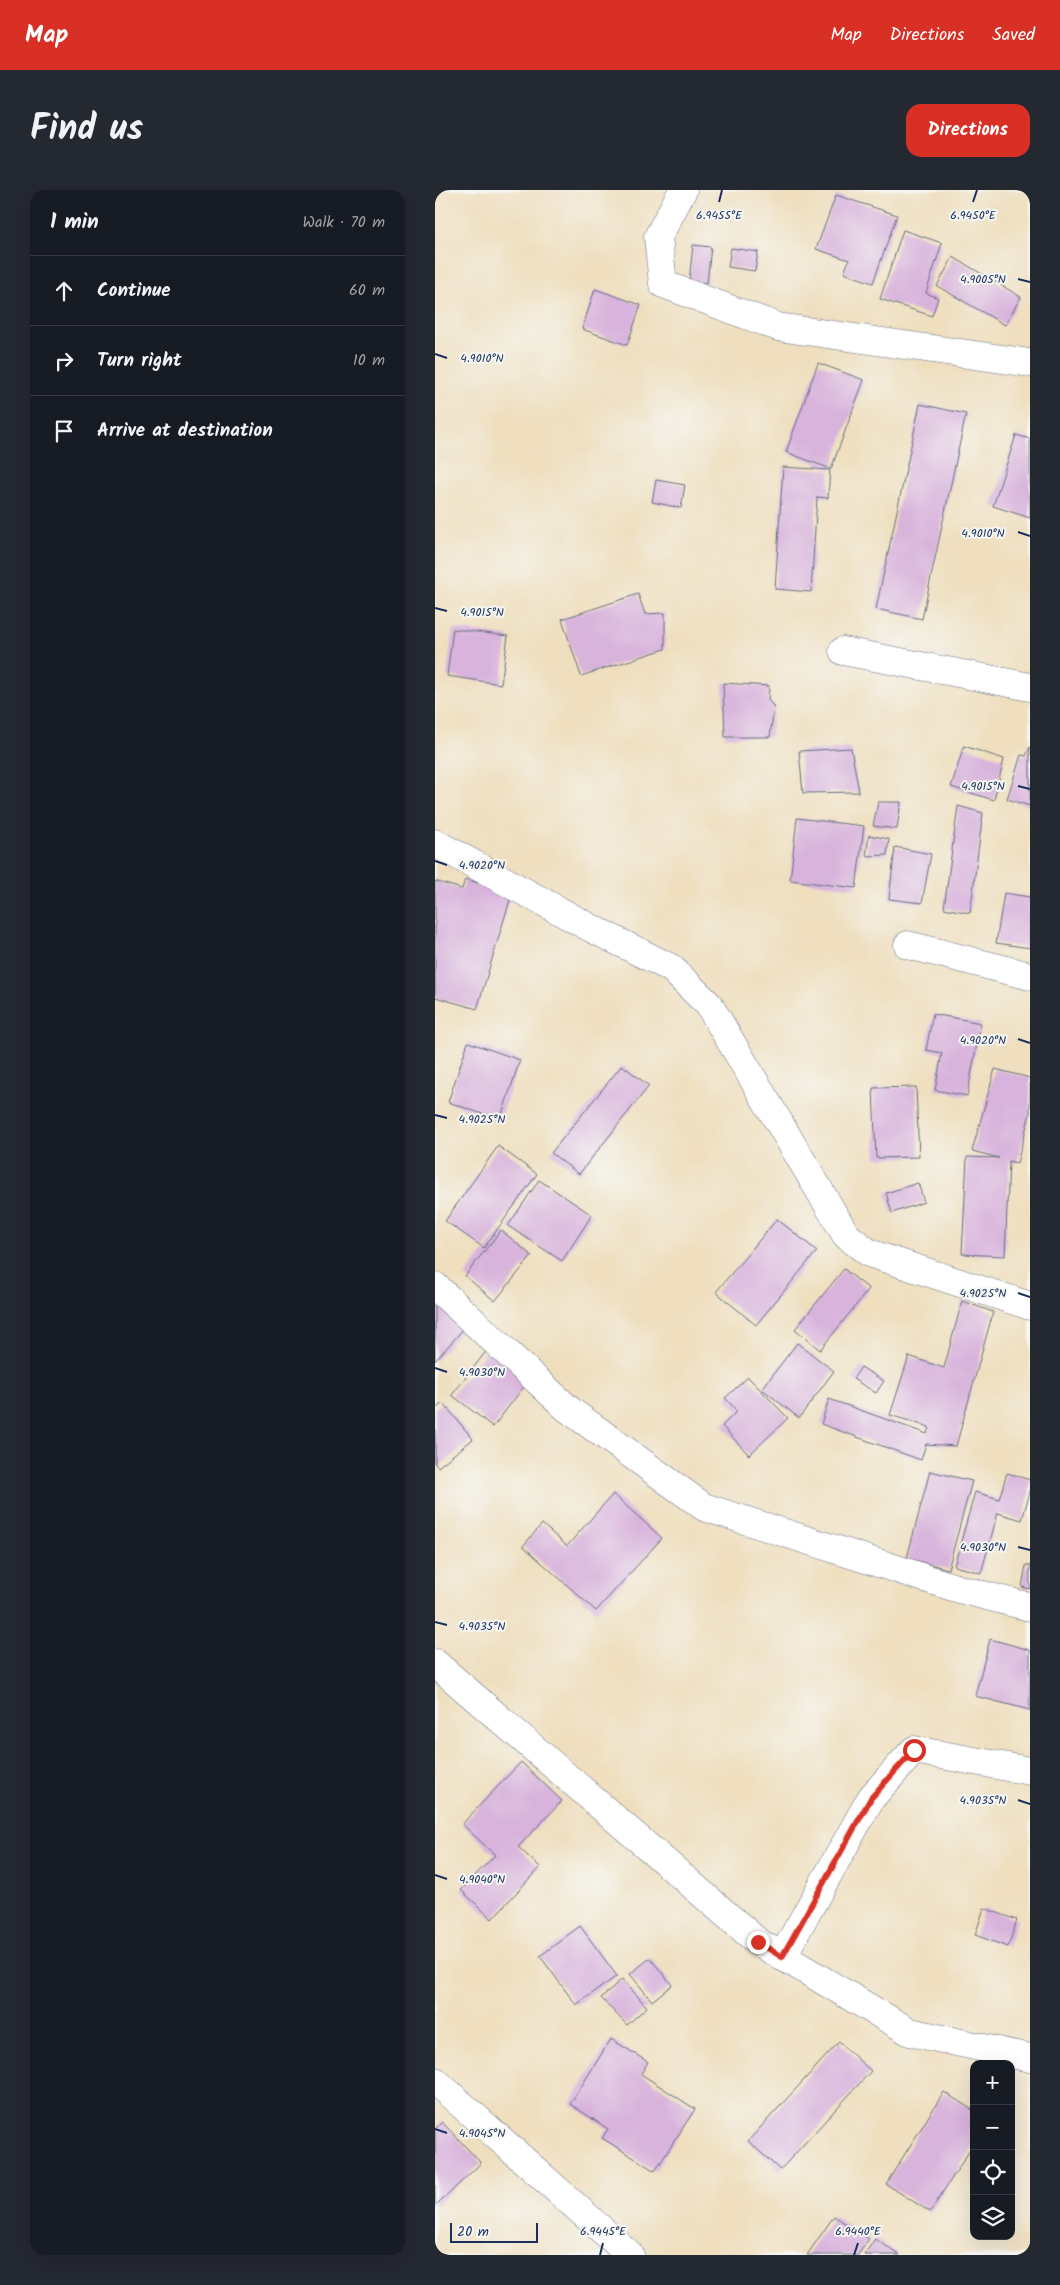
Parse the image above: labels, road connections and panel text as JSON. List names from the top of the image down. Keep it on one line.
{"scale_bar":"20 m","page":{"header":"Map","nav":["Map","Directions","Saved"],"title":"Find us","buttons":"Directions","heading":["1 min","Walk · 70 m"],"list":[["Continue","60 m"],["Turn right","10 m"],"Arrive at destination"],"map_buttons":["+","−"],"scale":"20 m"},"coordinates":["6.9455°E","6.9450°E","4.9005°N","4.9010°N","4.9015°N","4.9020°N","4.9025°N","4.9030°N","4.9035°N","4.9040°N","4.9045°N","6.9445°E","6.9440°E"]}
